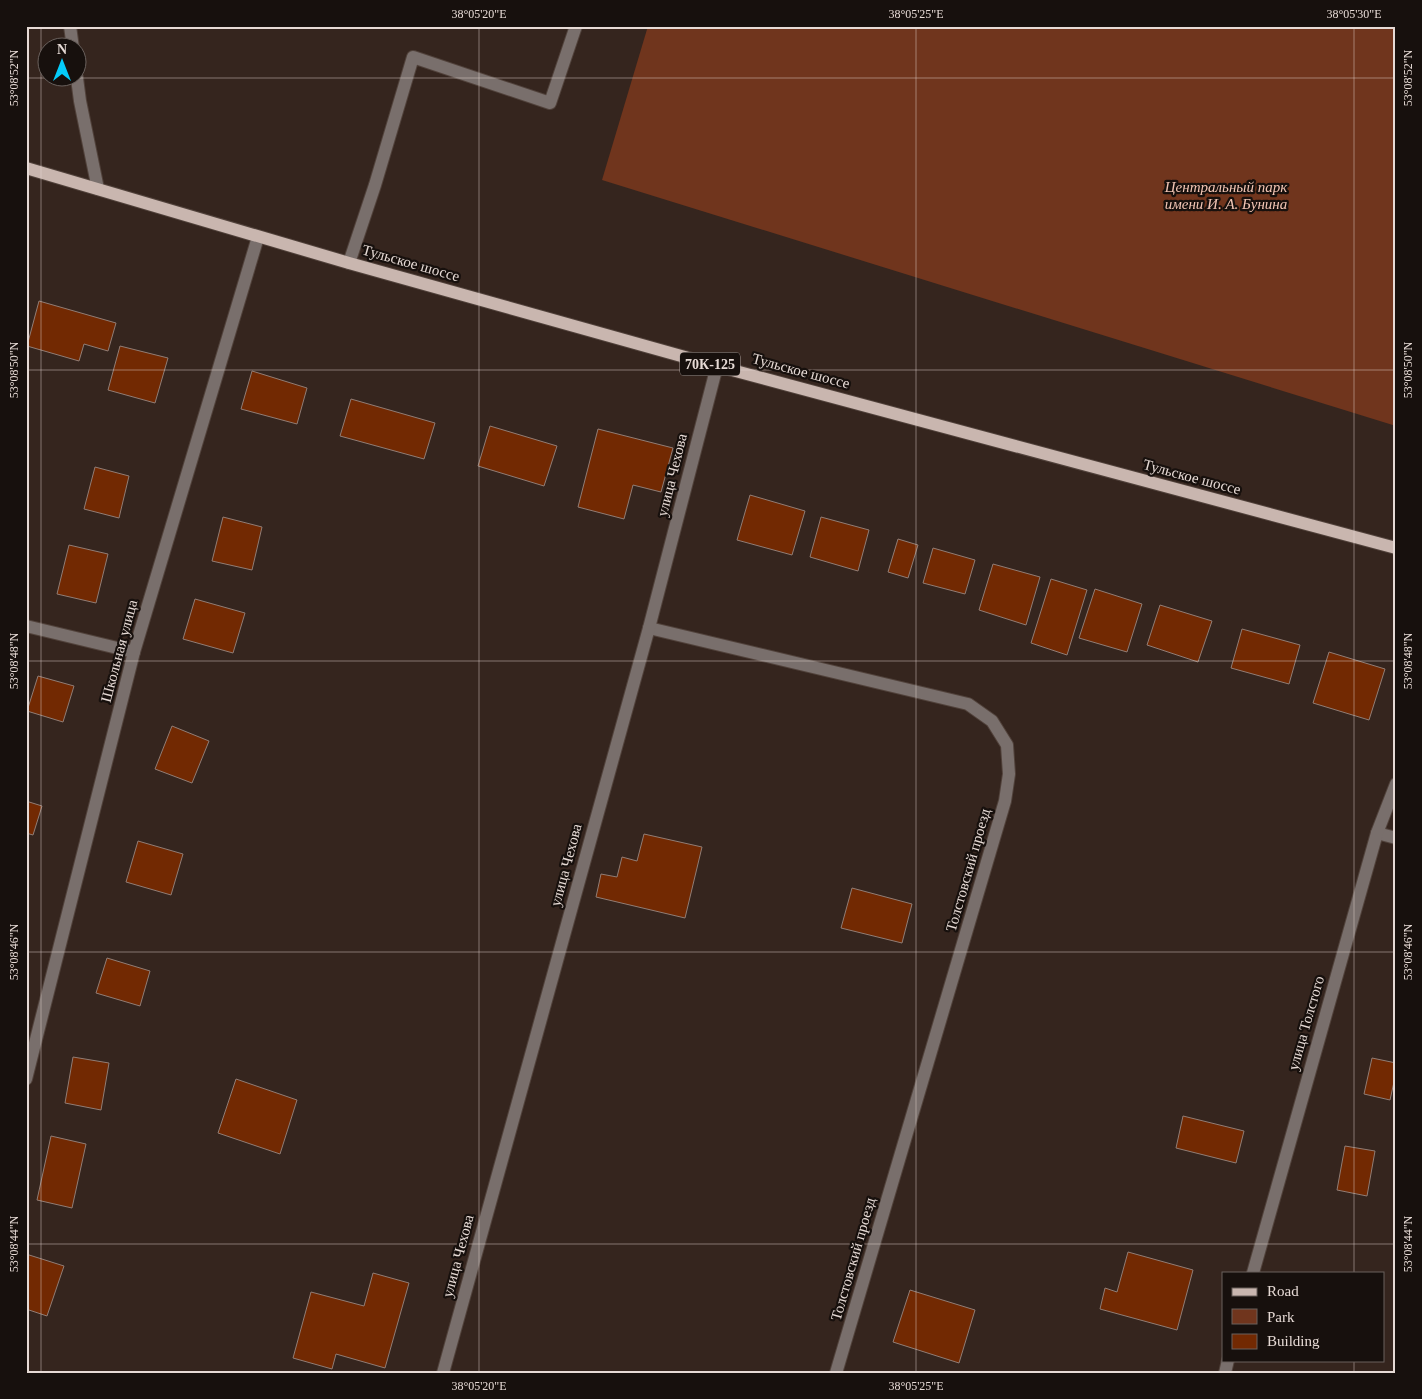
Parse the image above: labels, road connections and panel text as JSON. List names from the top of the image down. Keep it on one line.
{"streets":{"main road":["Тульское шоссе","70К-125"],"street":["улица Чехова","Школьная улица","Толстовский проезд","улица Толстого"]},"crossings":[["Тульское шоссе","улица Чехова"],["Тульское шоссе","Школьная улица"],["улица Чехова","Толстовский проезд"]],"parks":["Центральный парк имени И. А. Бунина"],"legend":["Road","Park","Building"],"north":"top","coordinates":["38°05'20\"E","38°05'25\"E","38°05'30\"E","53°08'52\"N","53°08'50\"N","53°08'48\"N","53°08'46\"N","53°08'44\"N"]}
